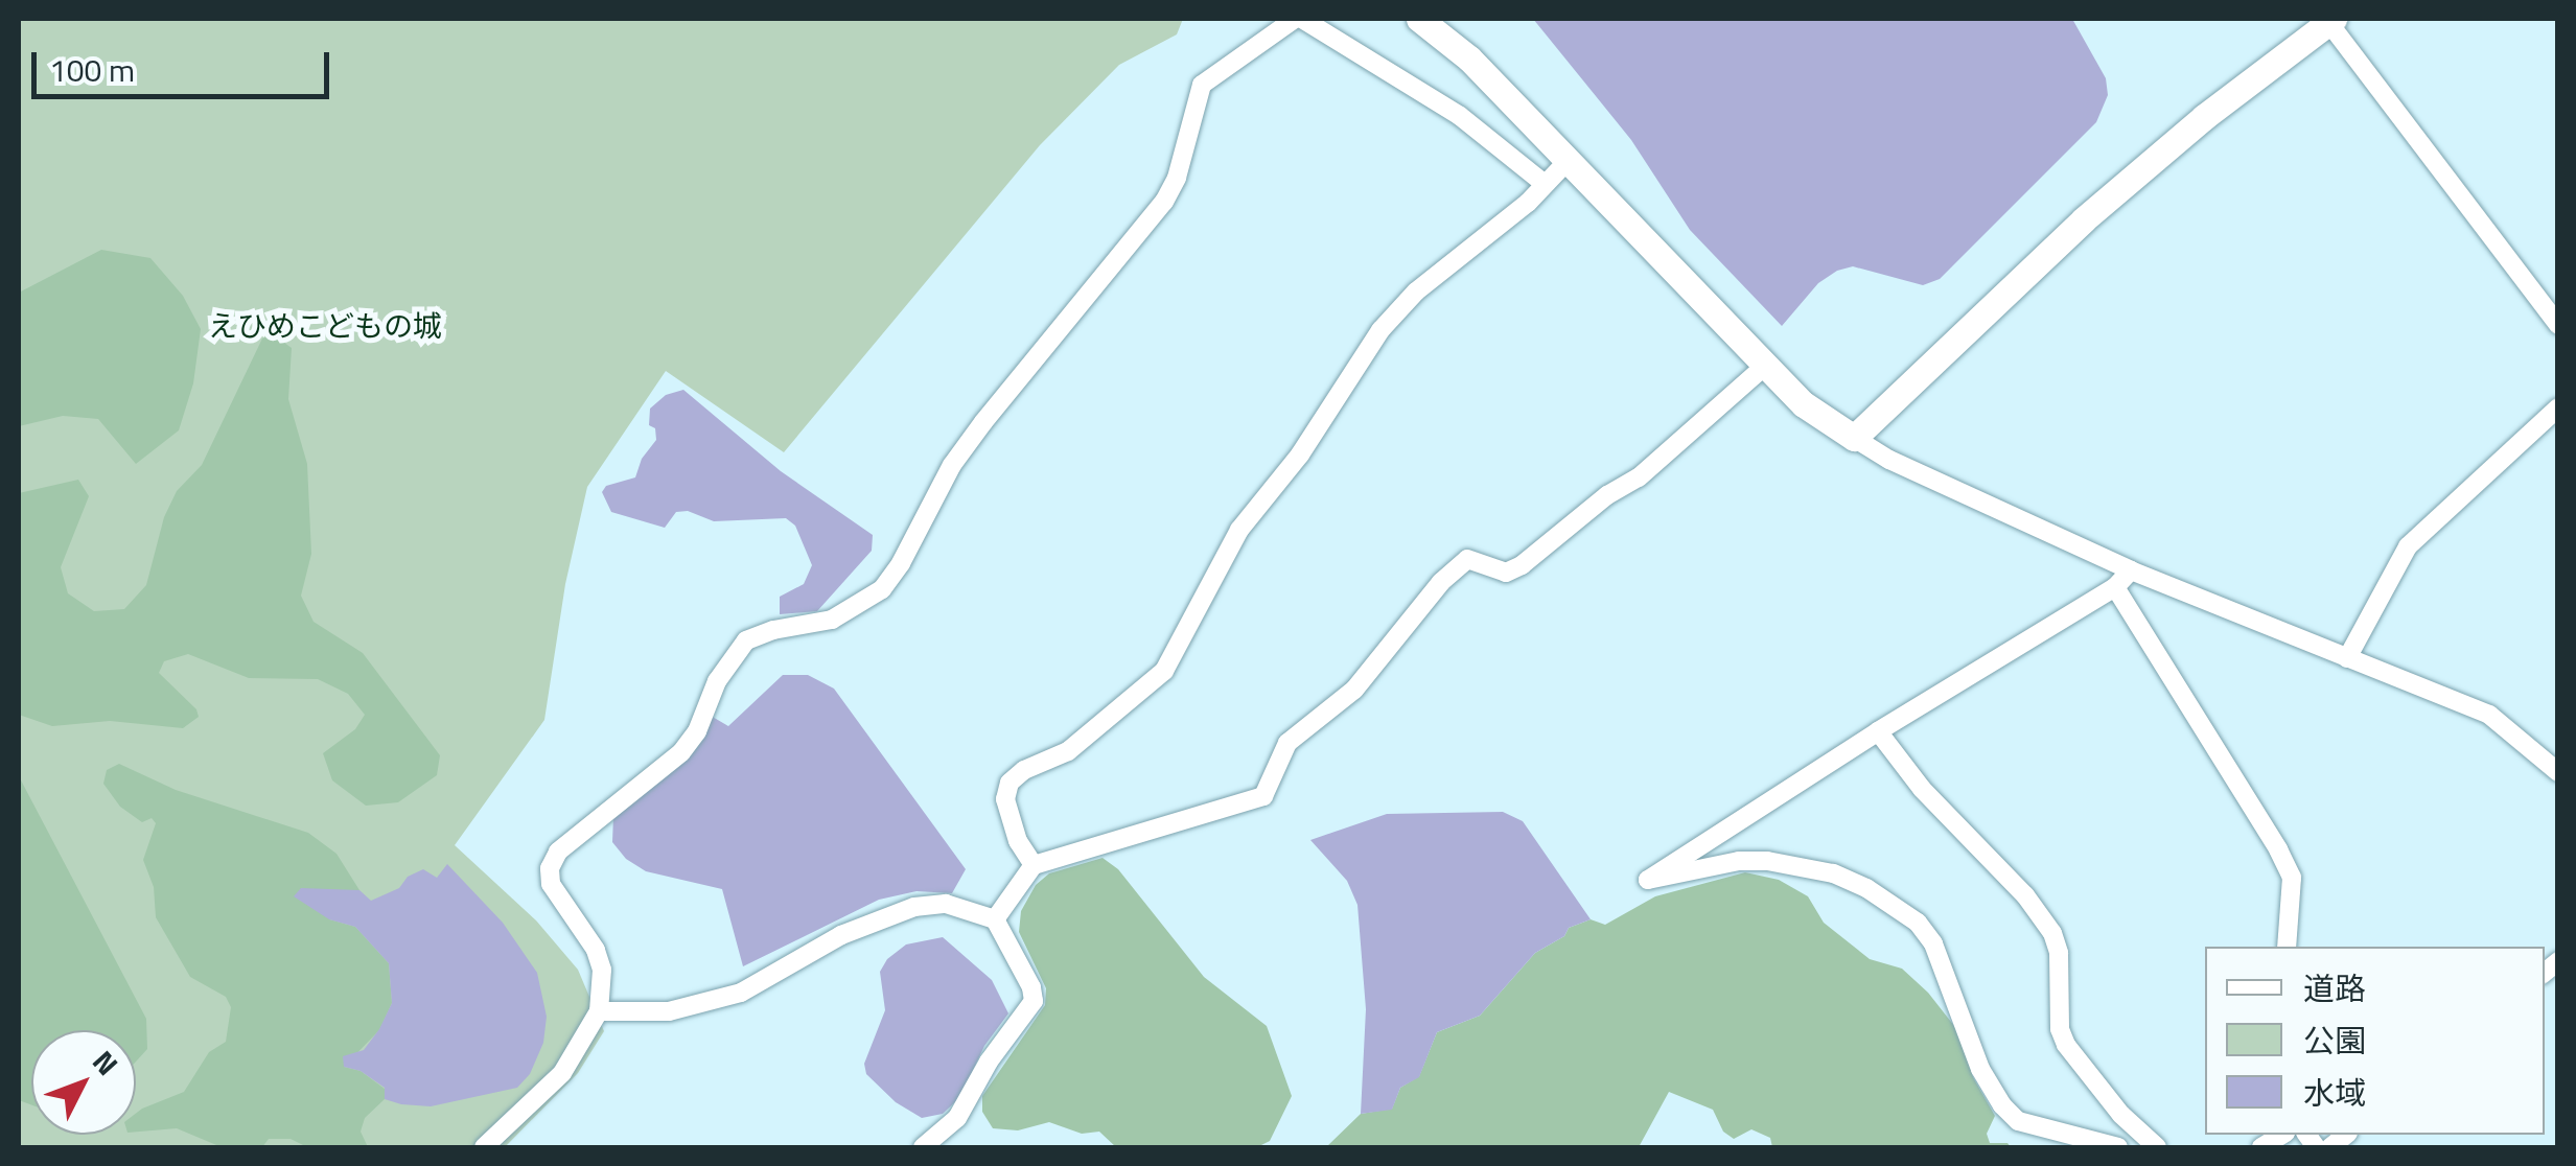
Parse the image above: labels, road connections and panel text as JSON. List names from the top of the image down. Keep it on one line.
{"parks":["えひめこどもの城"],"legend":["道路","公園","水域"],"scale_bar":"100 m","north":"top right"}
